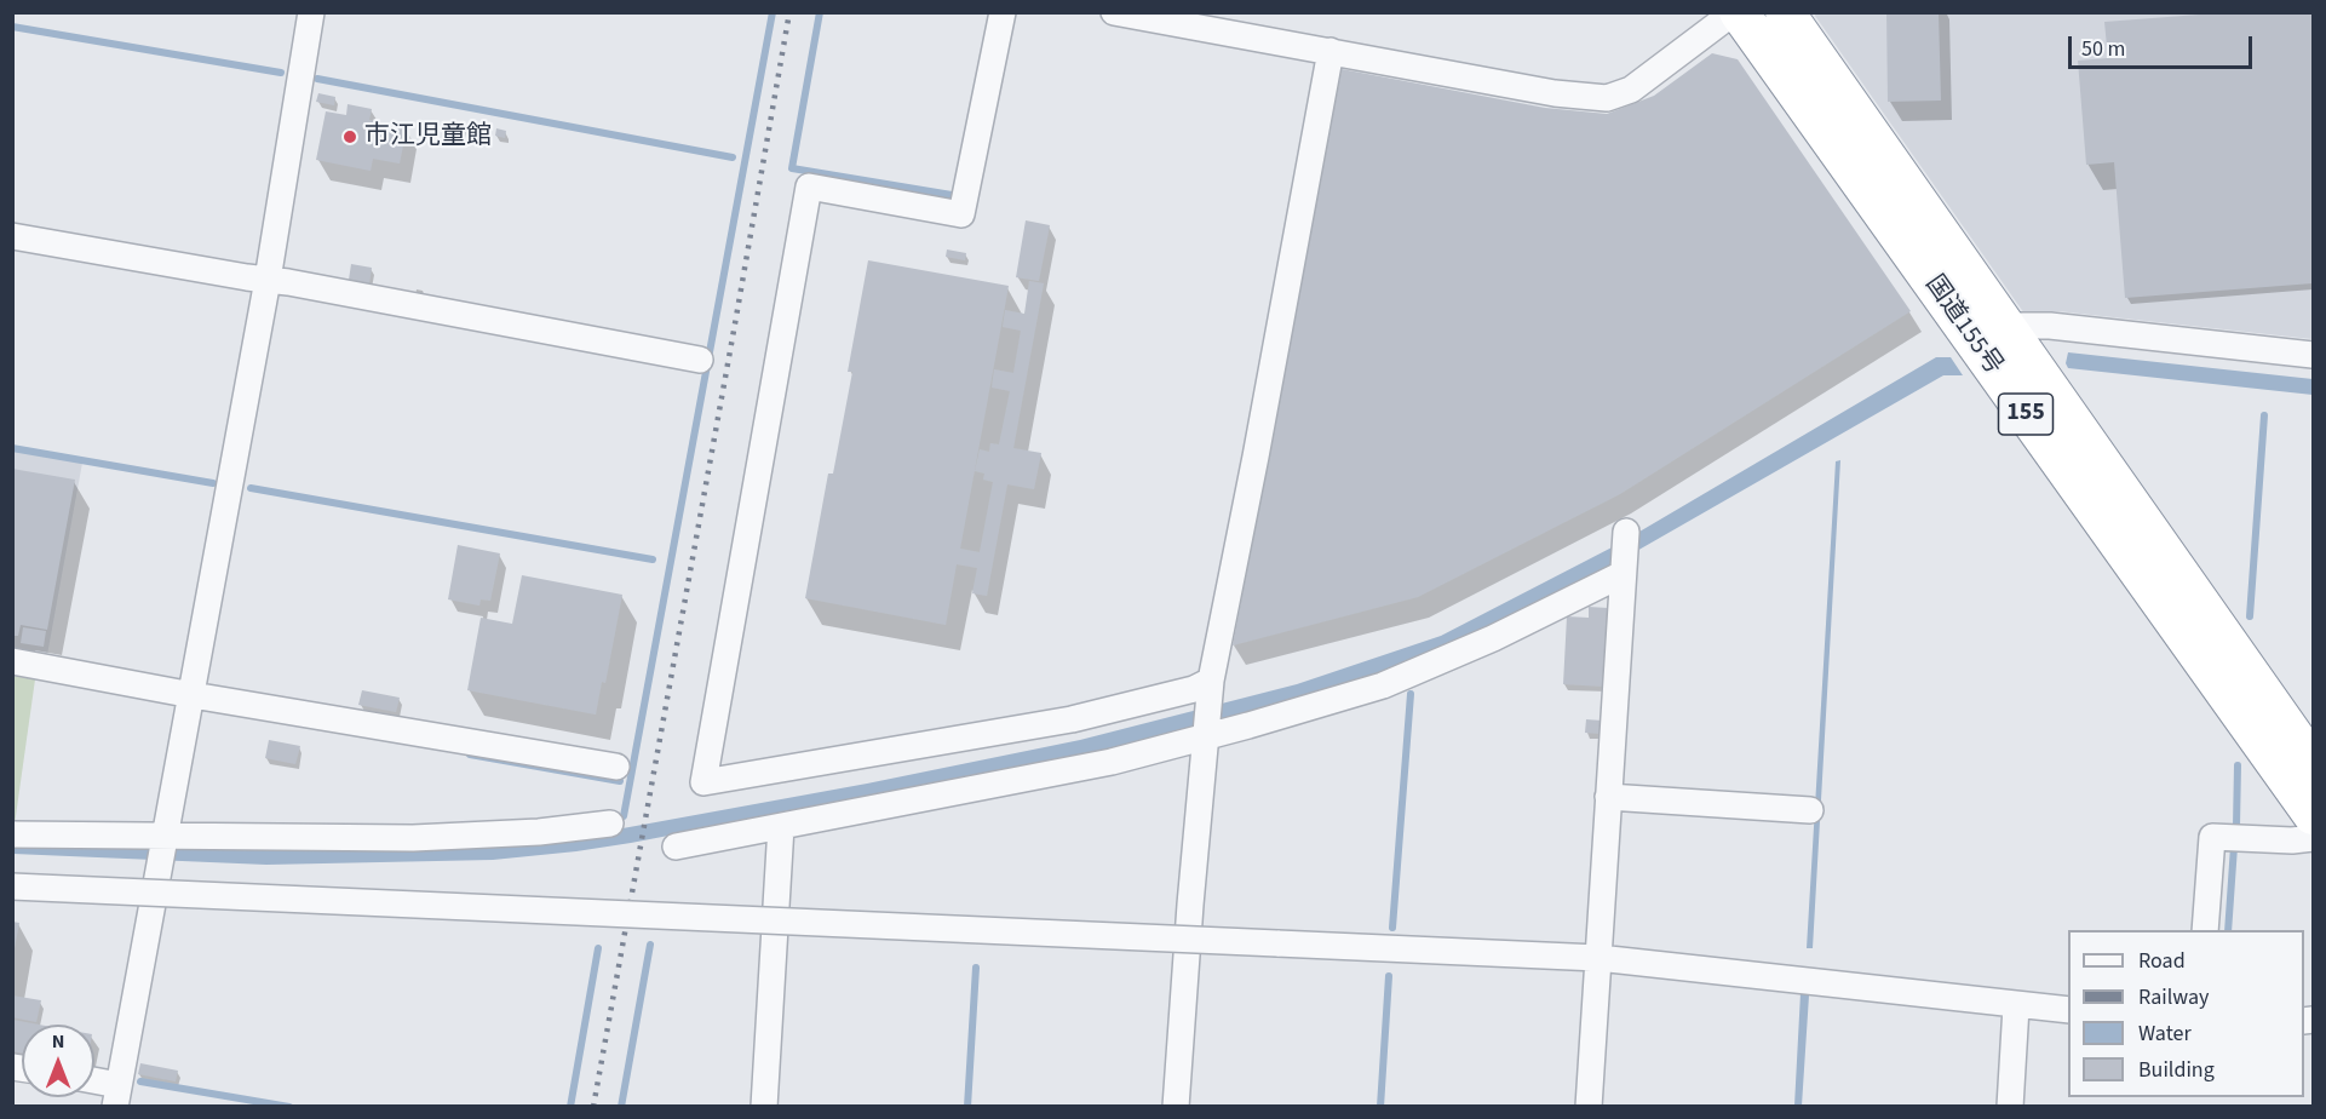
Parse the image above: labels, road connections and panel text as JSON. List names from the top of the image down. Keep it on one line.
{"streets":{"highway":["国道155号","155"]},"places":["市江児童館"],"legend":["Road","Railway","Water","Building"],"scale_bar":"50 m","north":"top"}
